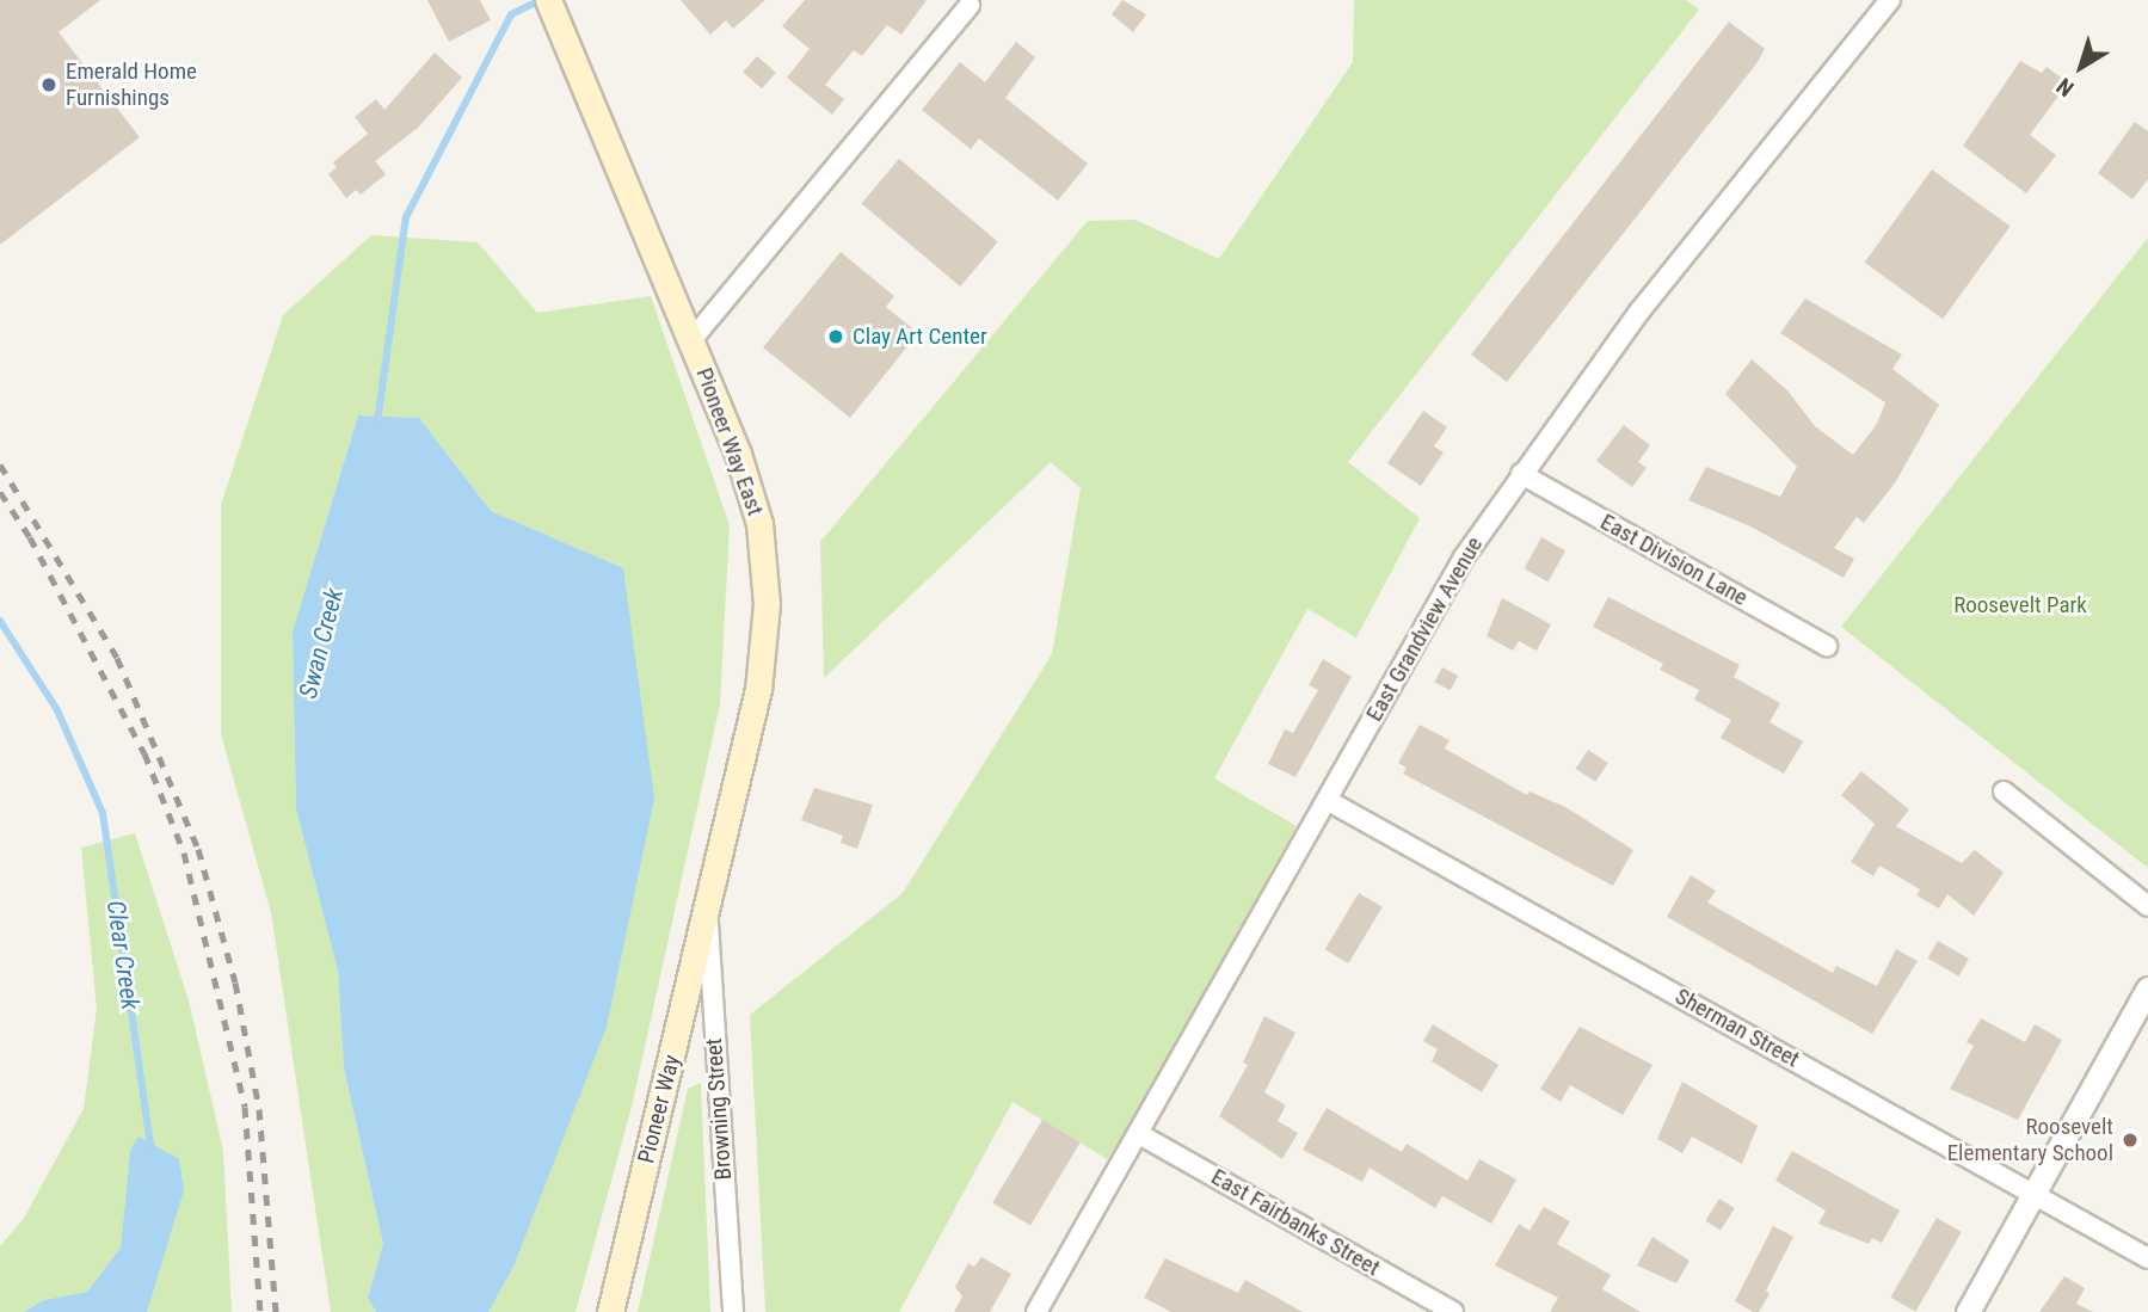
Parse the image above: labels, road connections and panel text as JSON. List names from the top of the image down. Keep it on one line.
{"streets":{"main road":["Pioneer Way East","Pioneer Way"],"street":["East Division Lane","East Grandview Avenue","Sherman Street","Browning Street","East Fairbanks Street"]},"crossings":[["Pioneer Way East","Pioneer Way"],["Pioneer Way East","Browning Street"],["East Division Lane","East Grandview Avenue"],["East Grandview Avenue","Sherman Street"],["East Grandview Avenue","East Fairbanks Street"],["Pioneer Way","Browning Street"]],"water":["Swan Creek","Clear Creek"],"parks":["Roosevelt Park"],"places":["Emerald Home Furnishings","Clay Art Center","Roosevelt Elementary School"],"north":"bottom left"}
